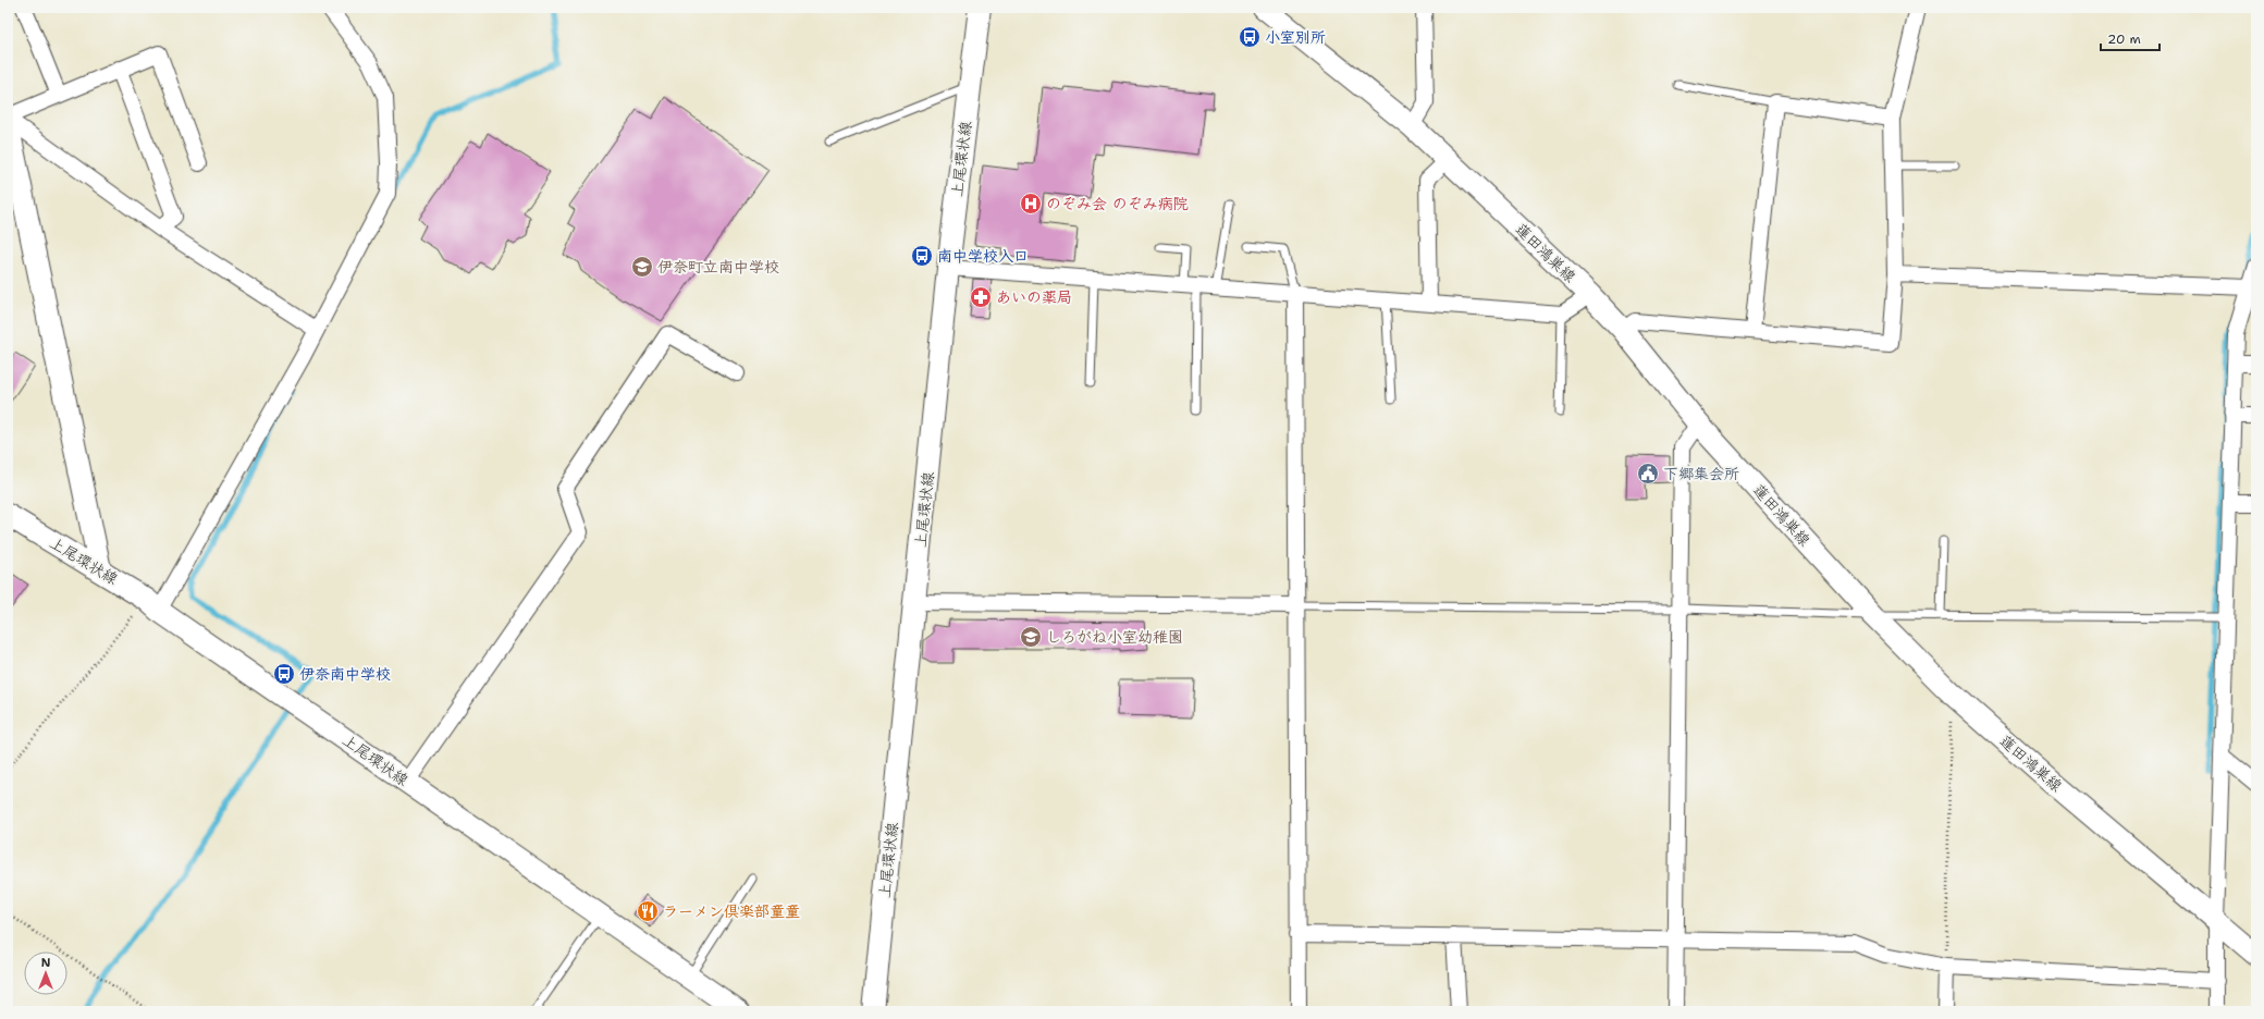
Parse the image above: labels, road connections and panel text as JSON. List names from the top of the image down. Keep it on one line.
{"streets":{"main road":["上尾環状線","蓮田鴻巣線"]},"places":{"bus stop":["小室別所","南中学校入口","伊奈南中学校"],"hospital":["のぞみ会 のぞみ病院"],"school or university":["伊奈町立南中学校","しろがね小室幼稚園"],"pharmacy":["あいの薬局"],"public building":["下郷集会所"],"restaurant":["ラーメン倶楽部童童"]},"scale_bar":"20 m","north":"top"}
